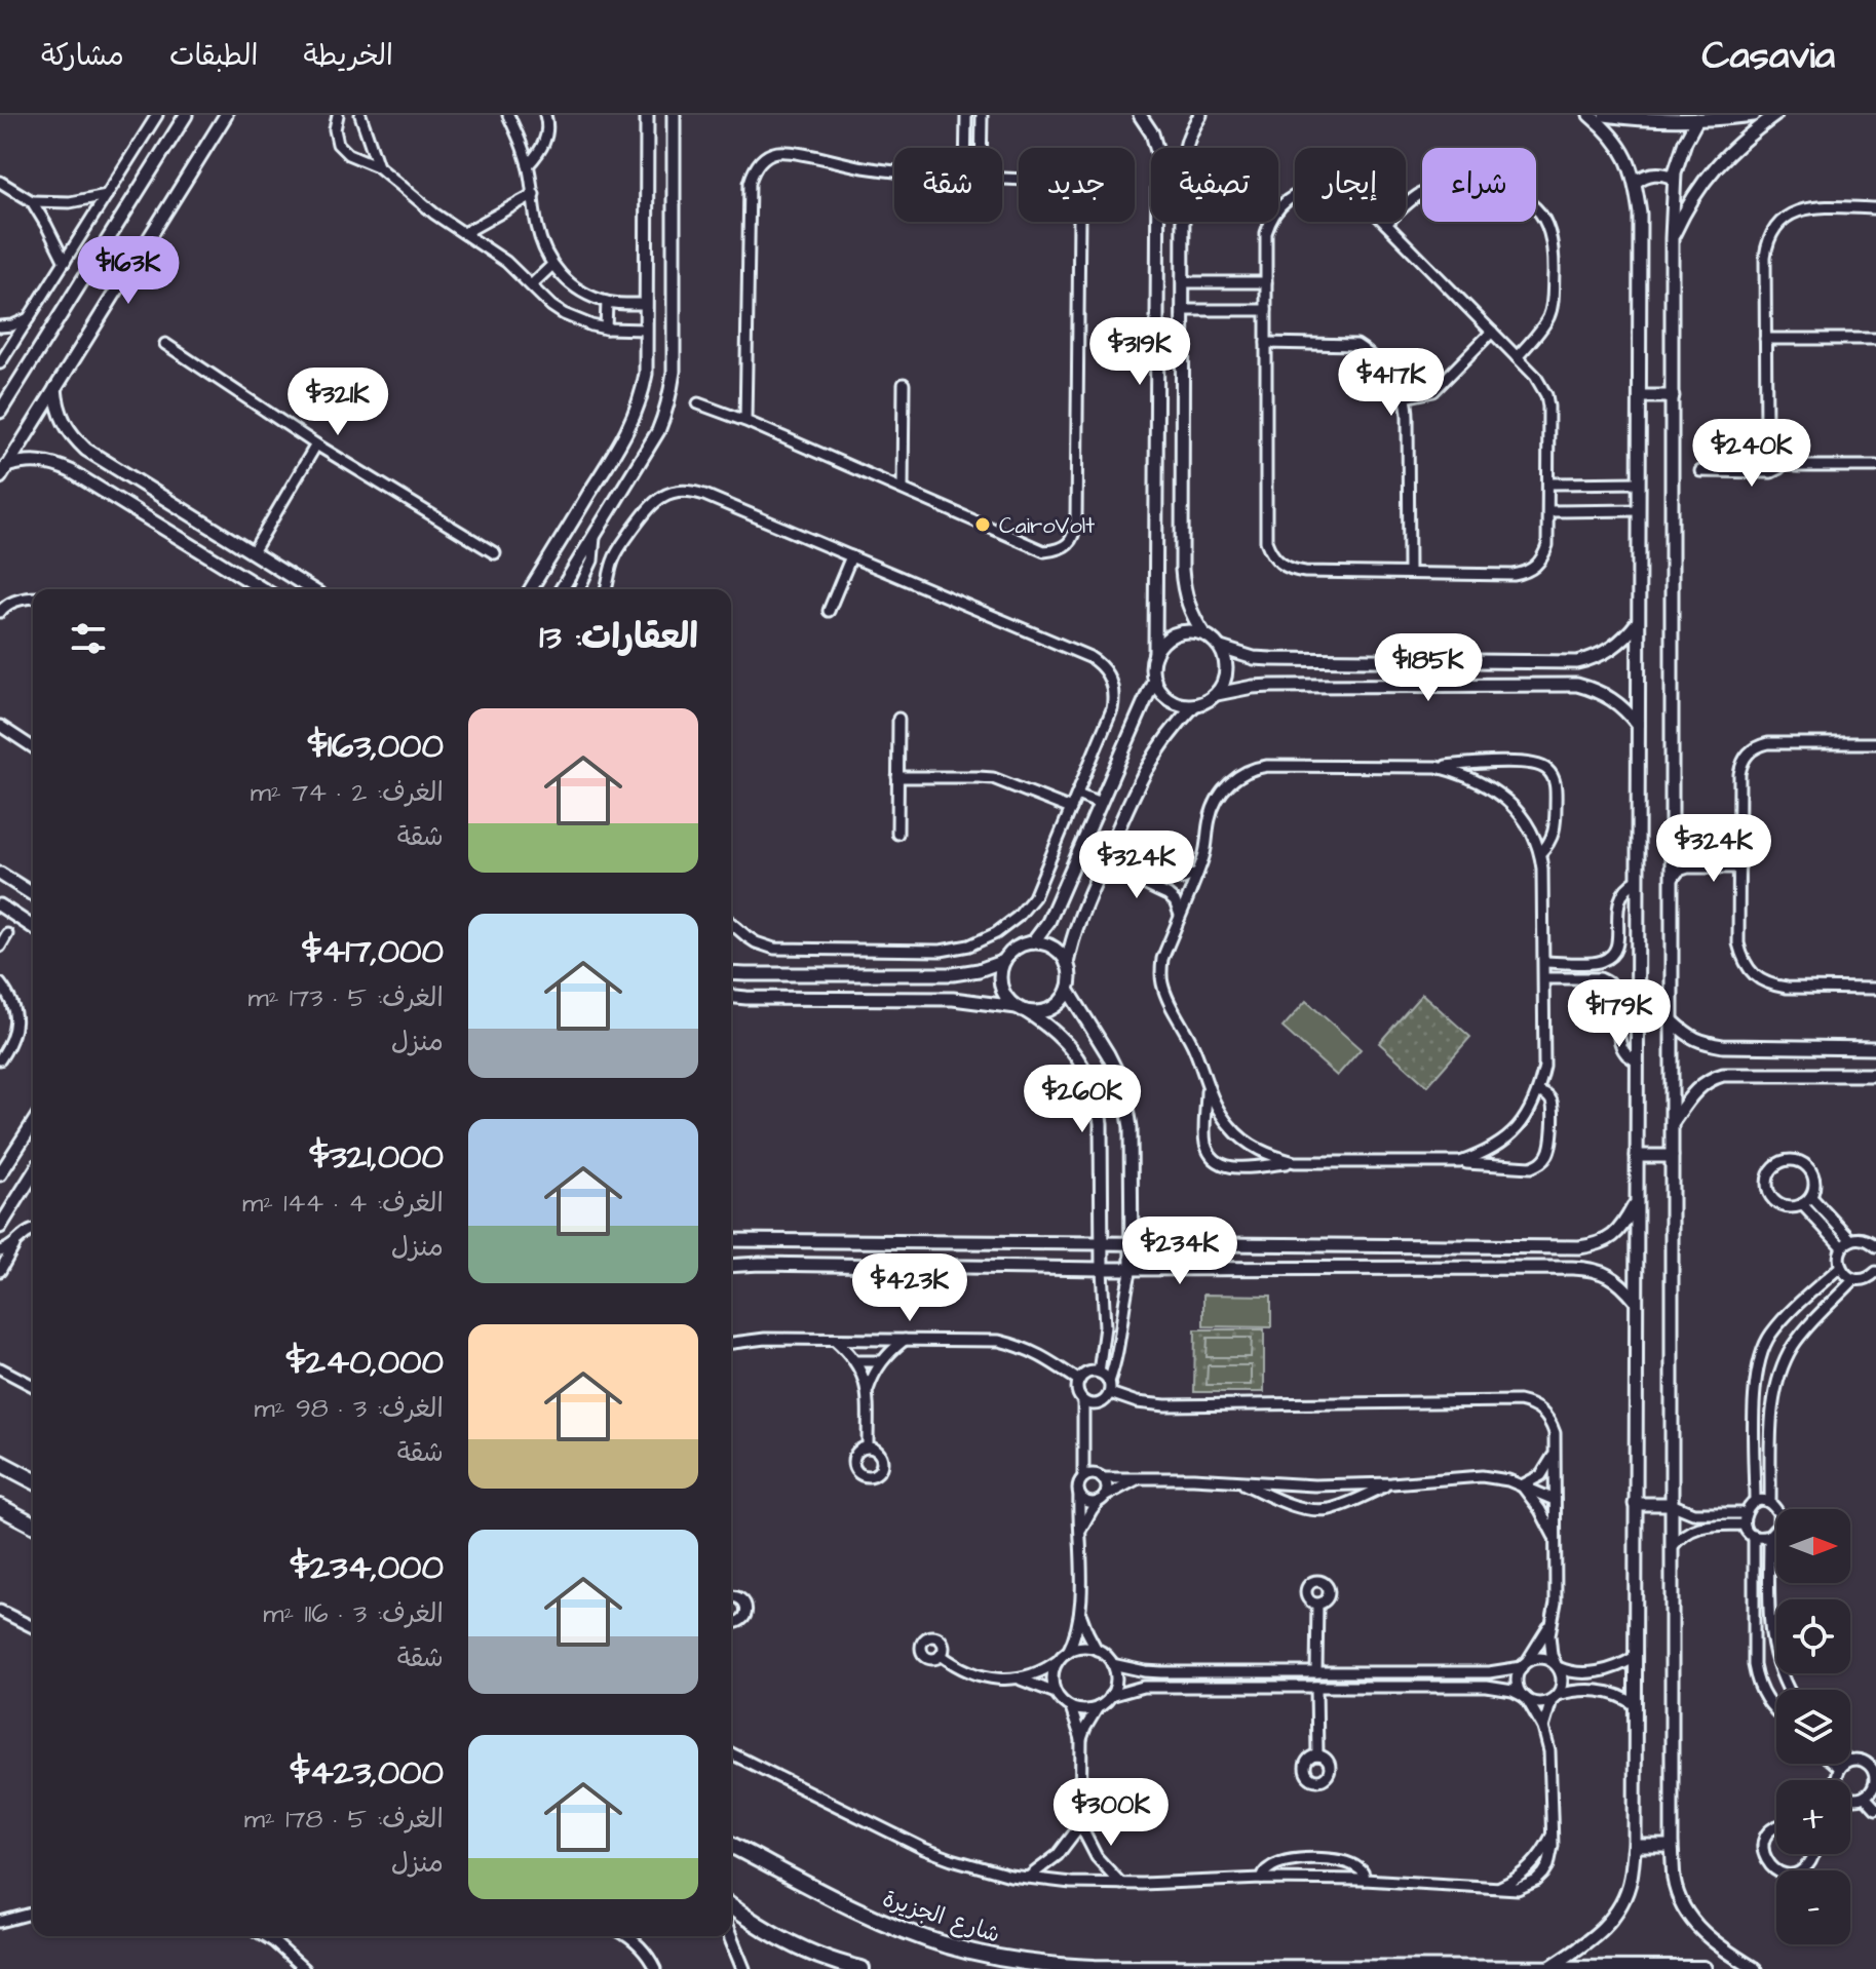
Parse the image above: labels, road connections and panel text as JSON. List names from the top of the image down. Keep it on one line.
{"streets":{"main road":["شارع الجزيرة"]},"places":["CairoVolt"],"north":"right","page":{"header":"Casavia","nav":["الخريطة","الطبقات","مشاركة"],"chip":["شراء","إيجار","تصفية","جديد","شقة"],"price":["$163K","$319K","$417K","$321K","$240K","$185K","$324K","$324K","$179K","$260K","$234K","$423K","$300K"],"heading":"العقارات: 13","list":[{"name":"$163,000","note":"الغرف: 2 · 74 m² · شقة"},{"name":"$417,000","note":"الغرف: 5 · 173 m² · منزل"},{"name":"$321,000","note":"الغرف: 4 · 144 m² · منزل"},{"name":"$240,000","note":"الغرف: 3 · 98 m² · شقة"},{"name":"$234,000","note":"الغرف: 3 · 116 m² · شقة"},{"name":"$423,000","note":"الغرف: 5 · 178 m² · منزل"}],"map_buttons":["+","−"]}}
